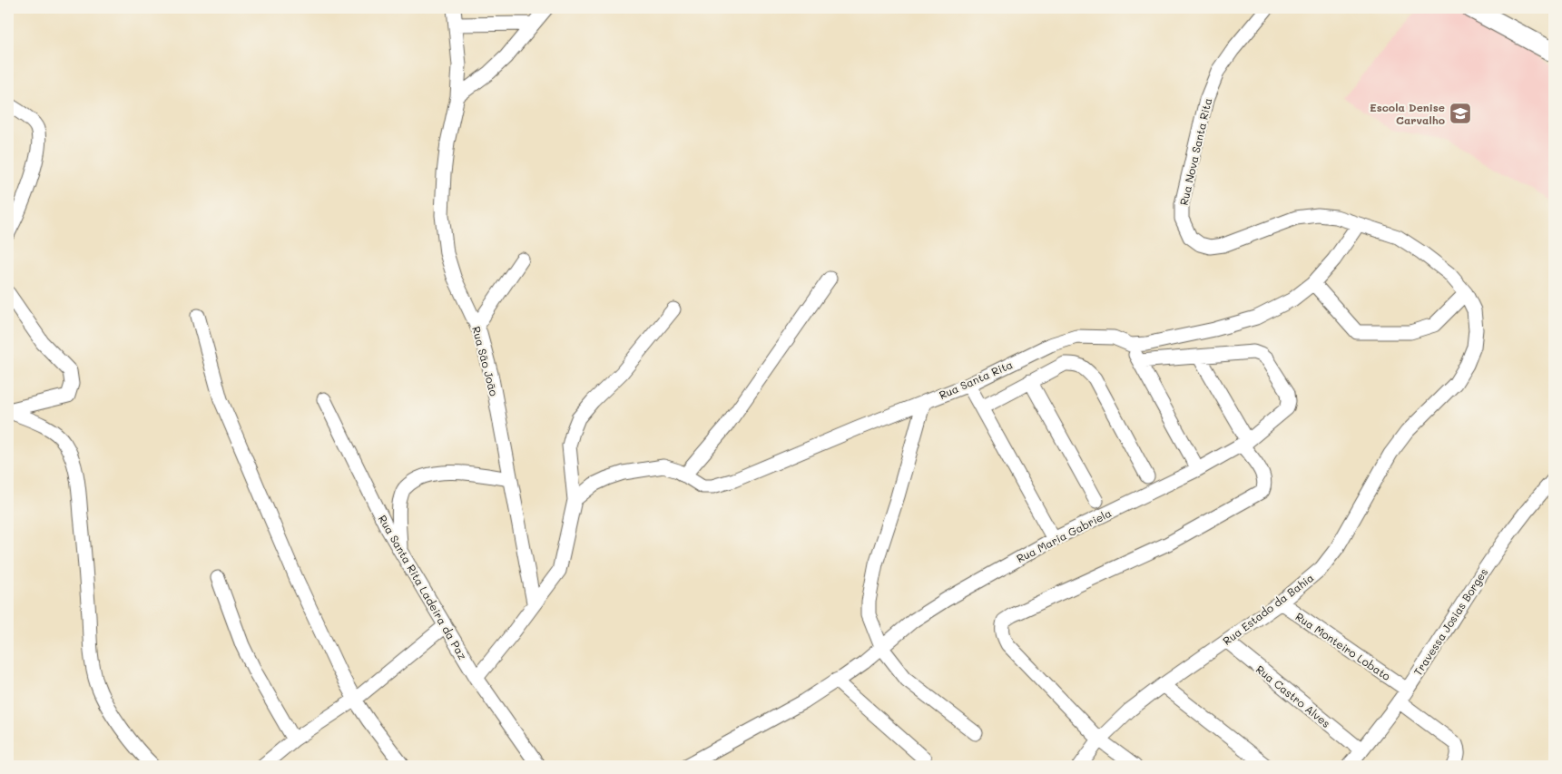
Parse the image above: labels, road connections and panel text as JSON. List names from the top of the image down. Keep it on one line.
{"streets":{"street":["Rua Nova Santa Rita","Rua São João","Rua Santa Rita","Rua Maria Gabriela","Rua Santa Rita Ladeira da Paz","Rua Estado da Bahia","Travessa Josias Borges","Rua Monteiro Lobato","Rua Castro Alves"]},"crossings":[["Rua Nova Santa Rita","Rua Santa Rita"],["Rua Nova Santa Rita","Rua Estado da Bahia"],["Rua Estado da Bahia","Rua Monteiro Lobato"],["Rua Estado da Bahia","Rua Castro Alves"],["Travessa Josias Borges","Rua Monteiro Lobato"],["Travessa Josias Borges","Rua Castro Alves"]],"places":{"school or university":["Escola Denise Carvalho"]}}
